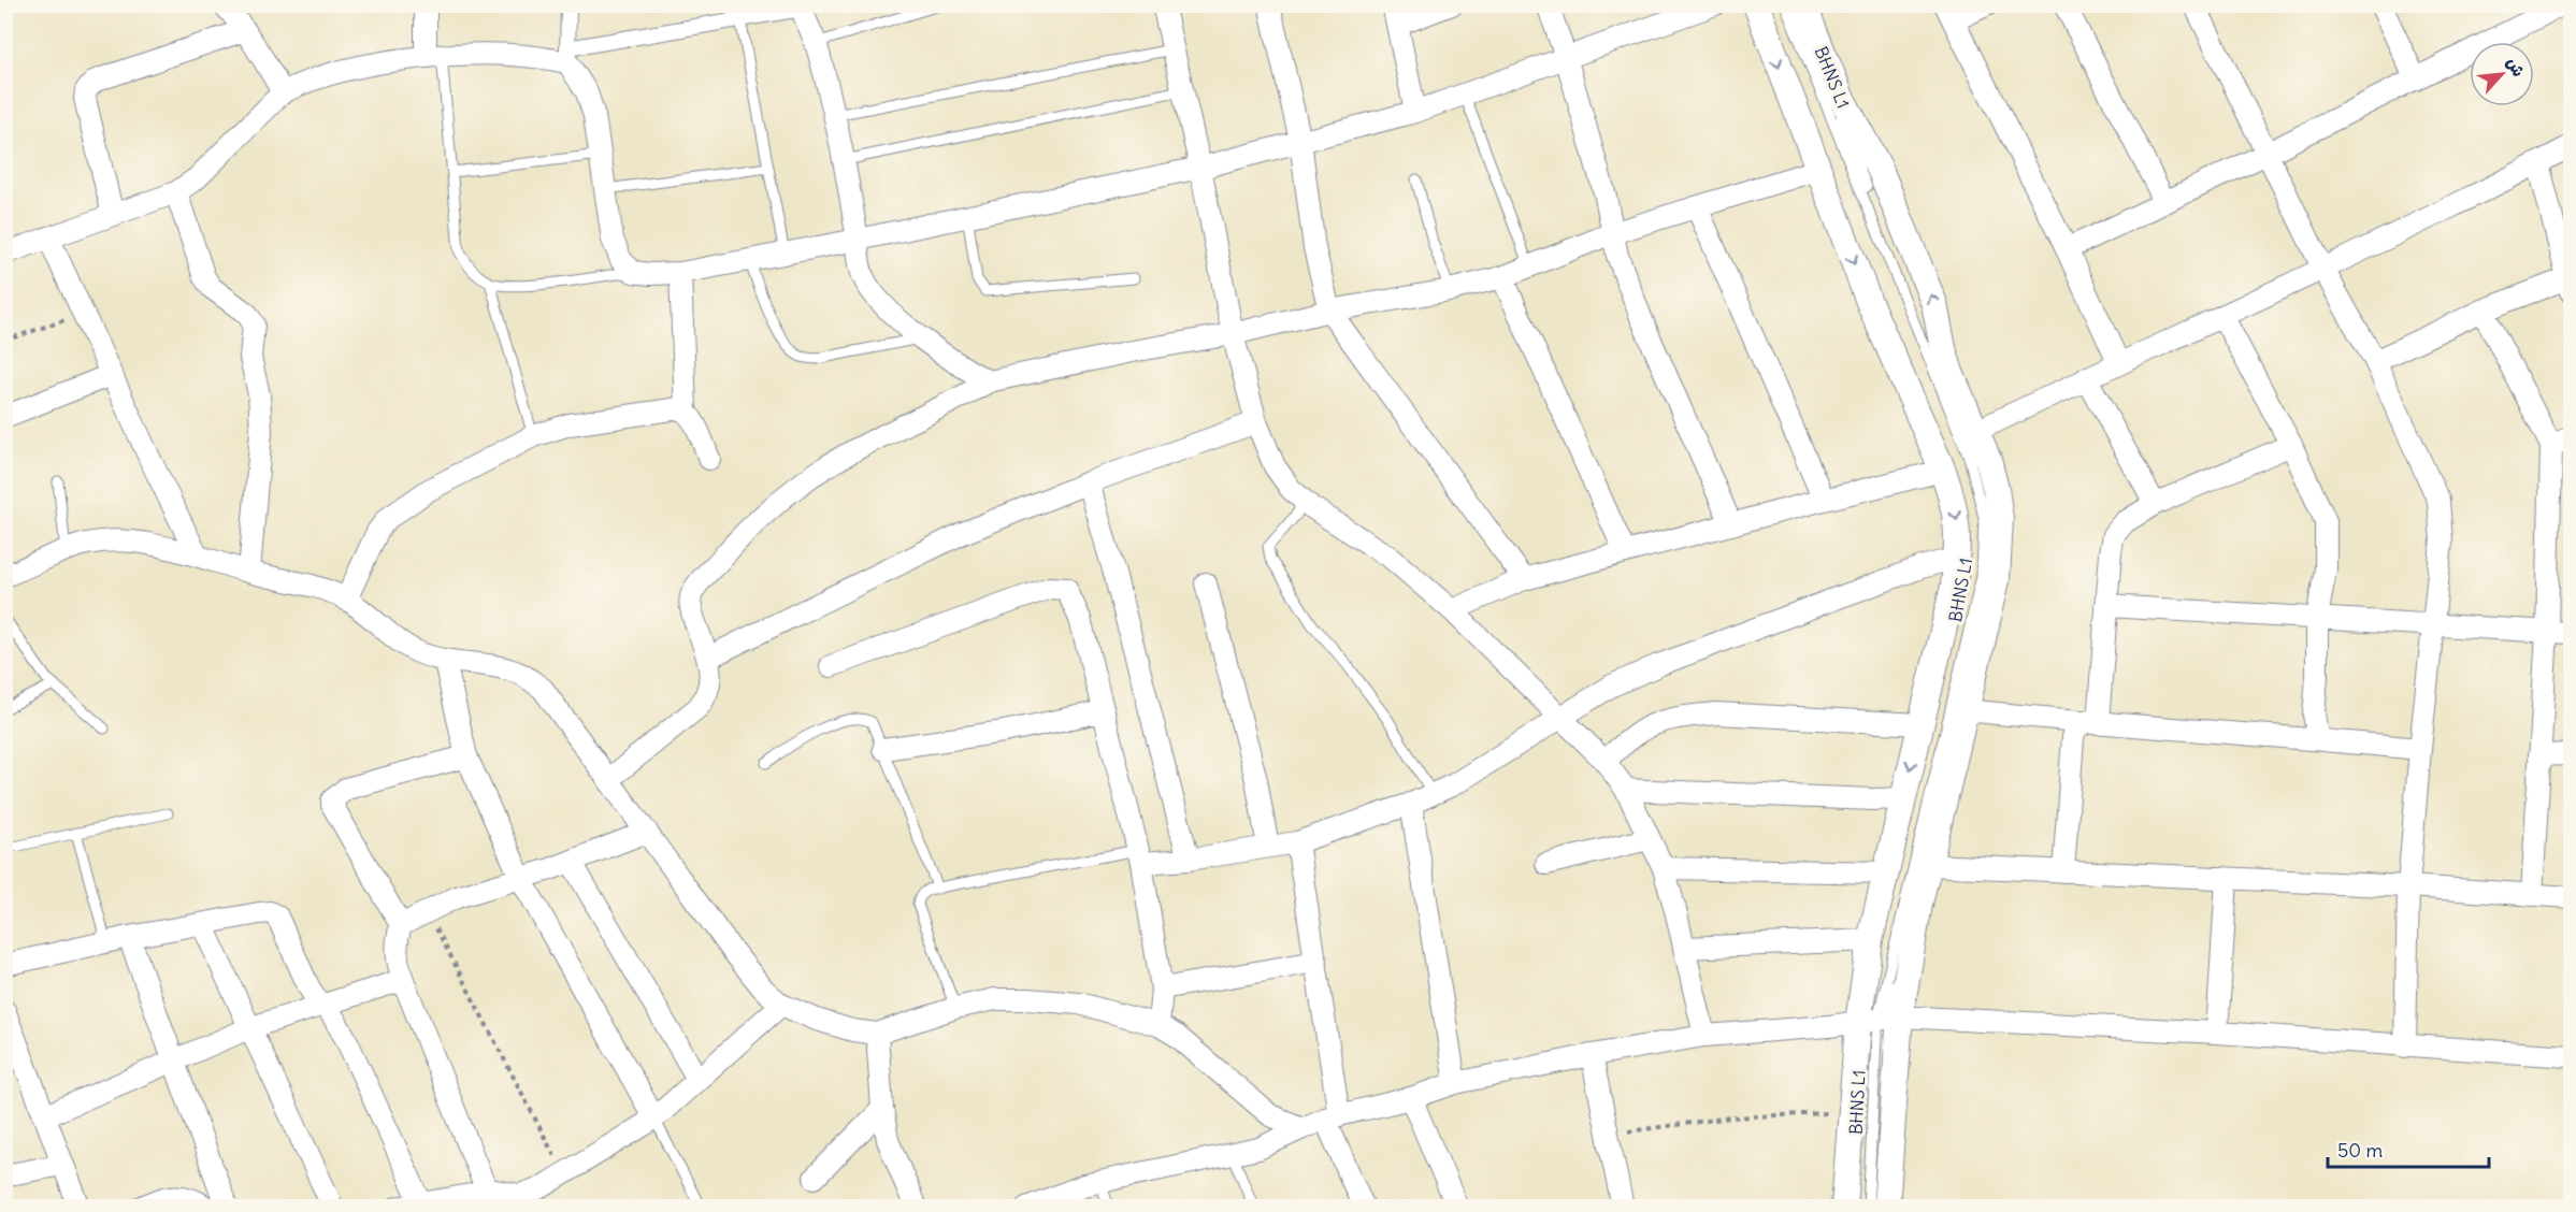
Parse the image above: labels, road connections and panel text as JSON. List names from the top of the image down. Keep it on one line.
{"streets":{"lane":["BHNS L1"]},"scale_bar":"50 m","north":"top right"}
